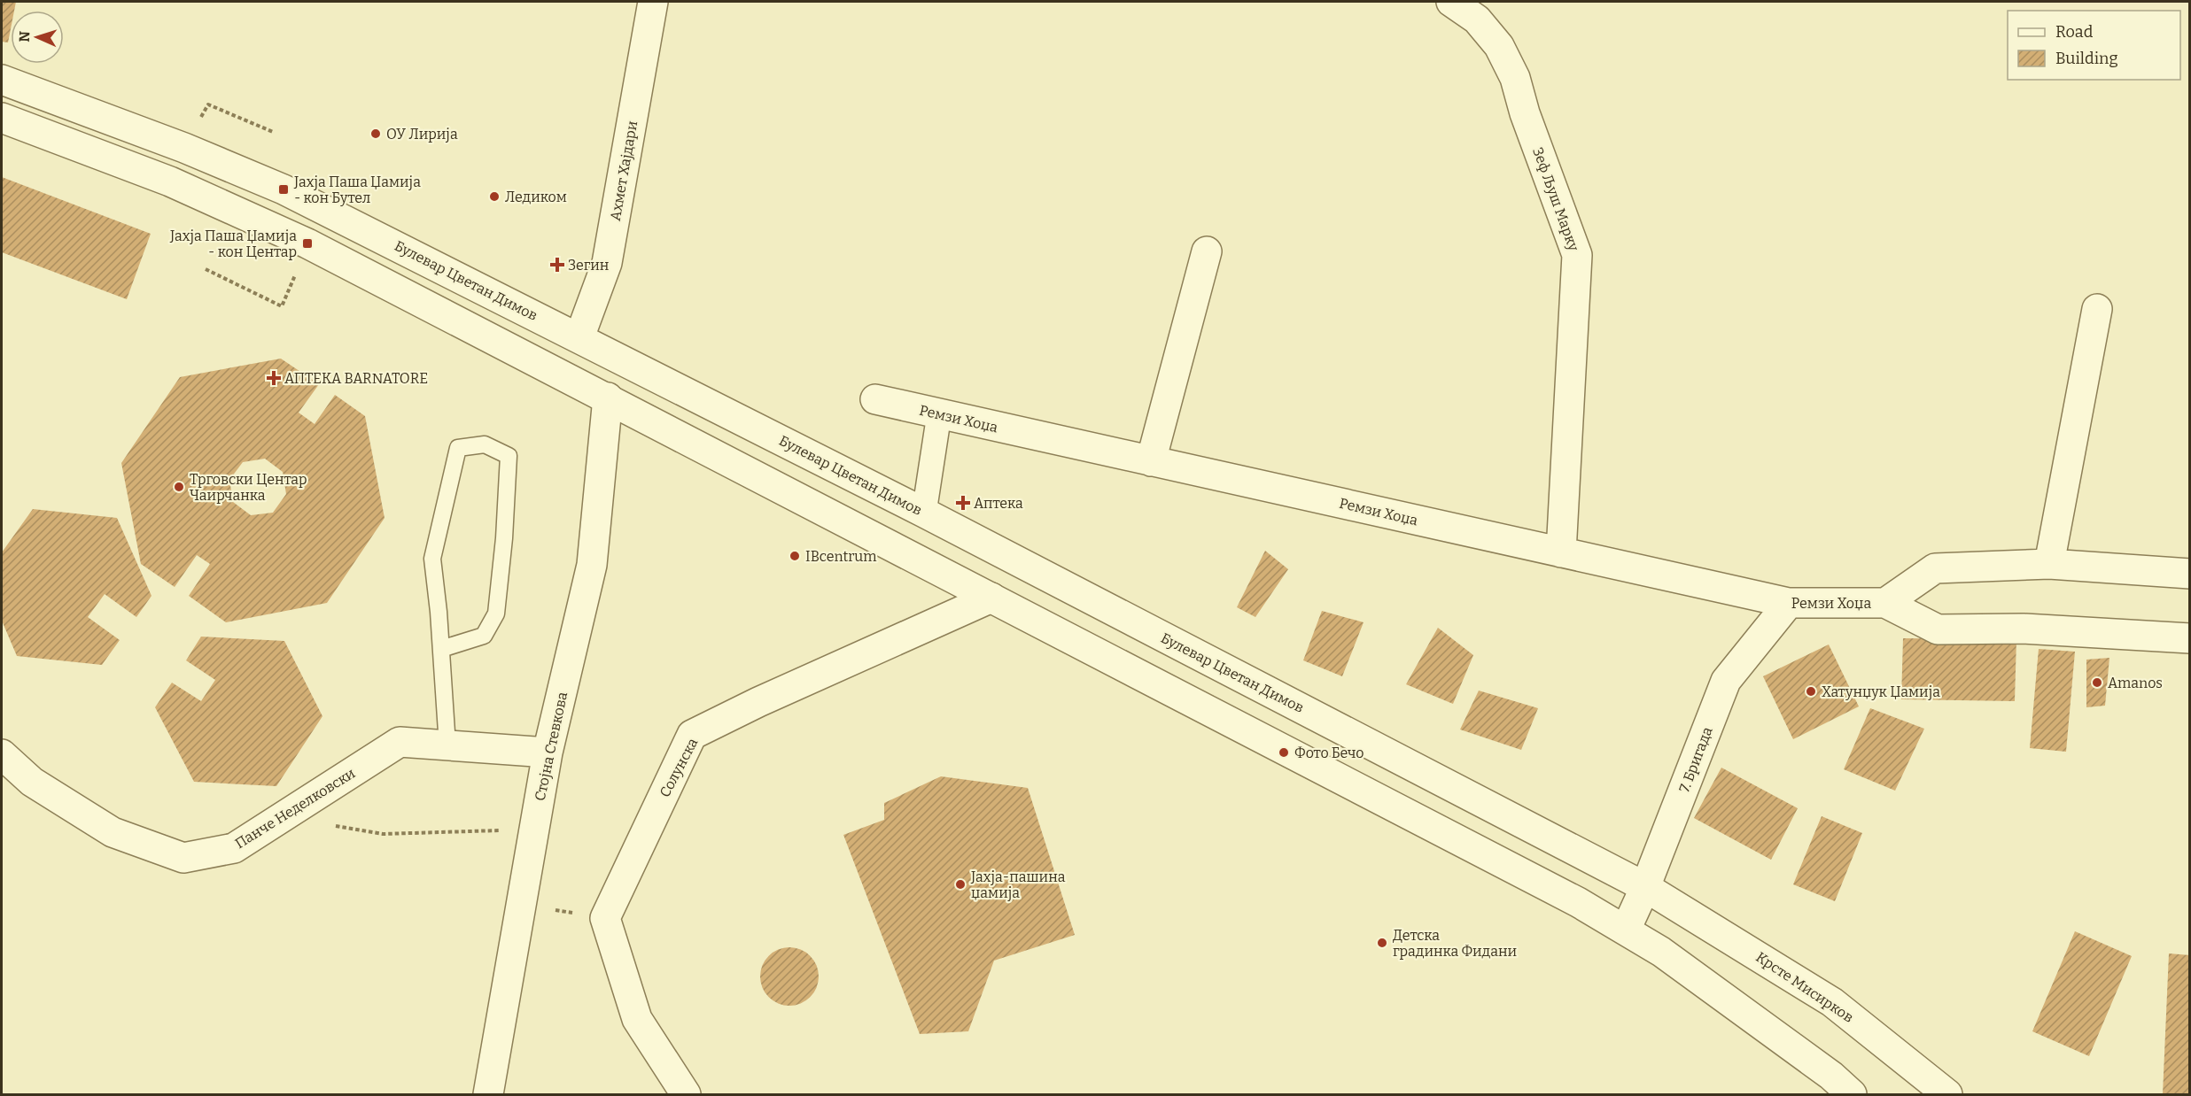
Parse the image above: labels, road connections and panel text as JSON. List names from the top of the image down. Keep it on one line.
{"streets":{"street":["Ахмет Хајдари","Зеф Љуш Марку","Булевар Цветан Димов","Ремзи Хоџа","Стојна Стевкова","7. Бригада","Солунска","Панче Неделковски","Крсте Мисирков"]},"crossings":[["Ахмет Хајдари","Булевар Цветан Димов"],["Зеф Љуш Марку","Ремзи Хоџа"],["Булевар Цветан Димов","7. Бригада"],["Булевар Цветан Димов","Крсте Мисирков"],["Ремзи Хоџа","7. Бригада"],["Стојна Стевкова","Панче Неделковски"]],"places":{"other":["ОУ Лирија","Ледиком","Трговски Центар Чаирчанка","IBcentrum","Amanos","Хатунџук Џамија","Фото Бечо","Јахја-пашина џамија","Детска градинка Фидани"],"transit":["Јахја Паша Џамија - кон Бутел","Јахја Паша Џамија - кон Центар"],"health":["Зегин","АПТЕКА BARNATORE","Аптека"]},"legend":["Road","Building"],"north":"left"}
